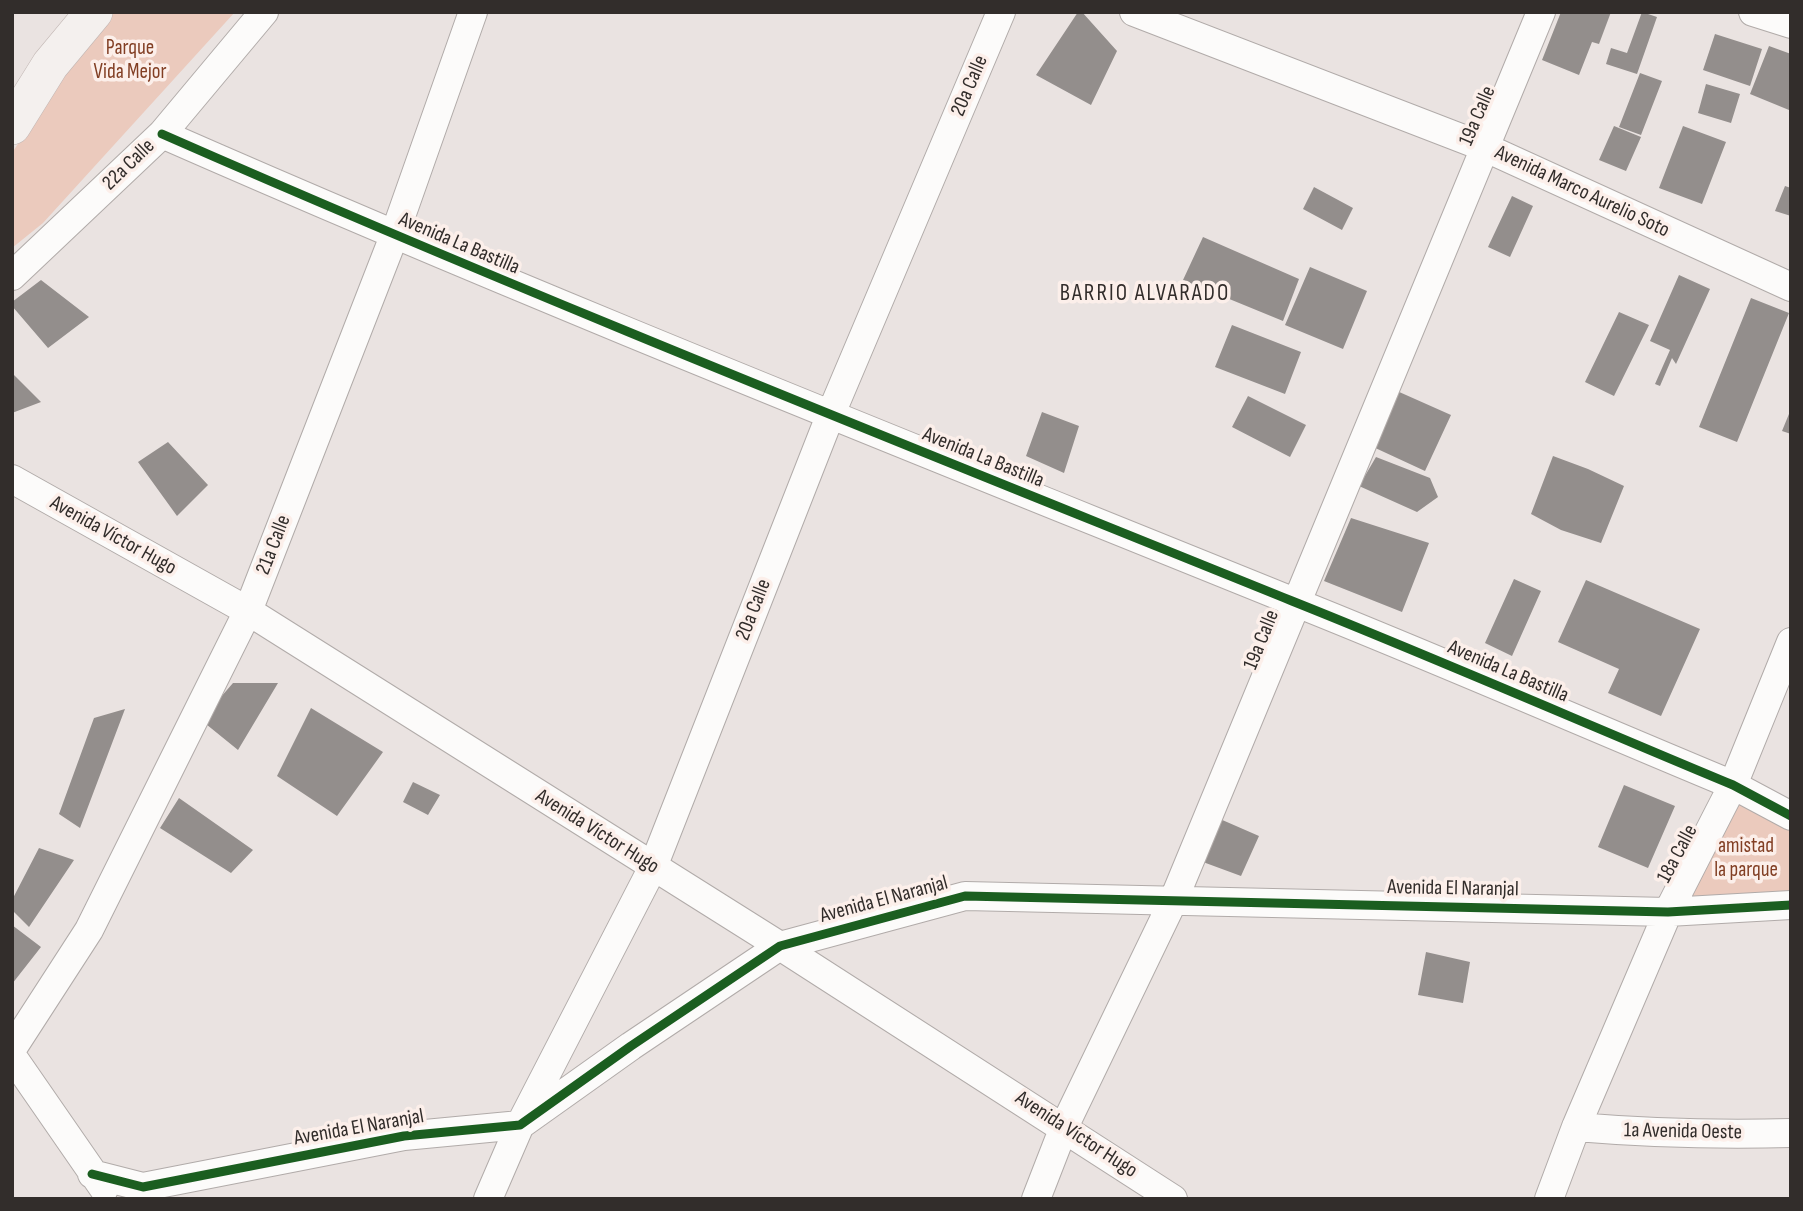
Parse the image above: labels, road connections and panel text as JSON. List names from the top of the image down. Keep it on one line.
{"streets":{"street":["20a Calle","19a Calle","22a Calle","Avenida Marco Aurelio Soto","Avenida La Bastilla","Avenida Víctor Hugo","21a Calle","18a Calle","Avenida El Naranjal","1a Avenida Oeste"]},"crossings":[["20a Calle","Avenida La Bastilla"],["20a Calle","Avenida Víctor Hugo"],["20a Calle","Avenida El Naranjal"],["19a Calle","Avenida Marco Aurelio Soto"],["19a Calle","Avenida La Bastilla"],["19a Calle","Avenida Víctor Hugo"],["19a Calle","Avenida El Naranjal"],["22a Calle","Avenida La Bastilla"],["Avenida La Bastilla","21a Calle"],["Avenida La Bastilla","18a Calle"],["Avenida Víctor Hugo","21a Calle"],["Avenida Víctor Hugo","Avenida El Naranjal"],["18a Calle","Avenida El Naranjal"],["18a Calle","1a Avenida Oeste"]],"districts":["BARRIO ALVARADO"],"parks":["Parque Vida Mejor","amistad la parque"]}
